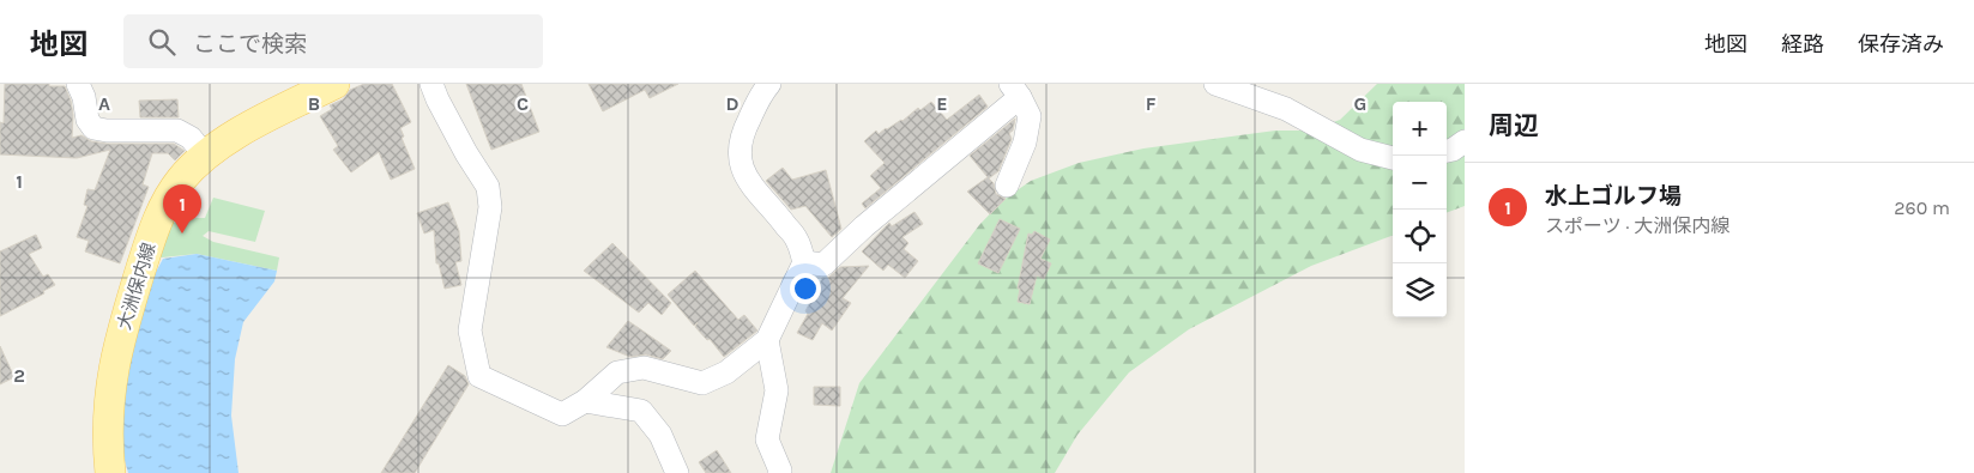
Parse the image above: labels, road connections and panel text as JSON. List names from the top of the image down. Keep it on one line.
{"streets":{"main road":["大洲保内線"]},"page":{"header":"地図","search":"ここで検索","nav":["地図","経路","保存済み"],"heading":"周辺","map_buttons":["+","−"],"list":[{"mark":"1","name":"水上ゴルフ場","note":"スポーツ · 大洲保内線","value":"260 m"}],"pins":"1"},"grid":{"columns":["A","B","C","D","E","F","G"],"rows":["1","2"]}}
